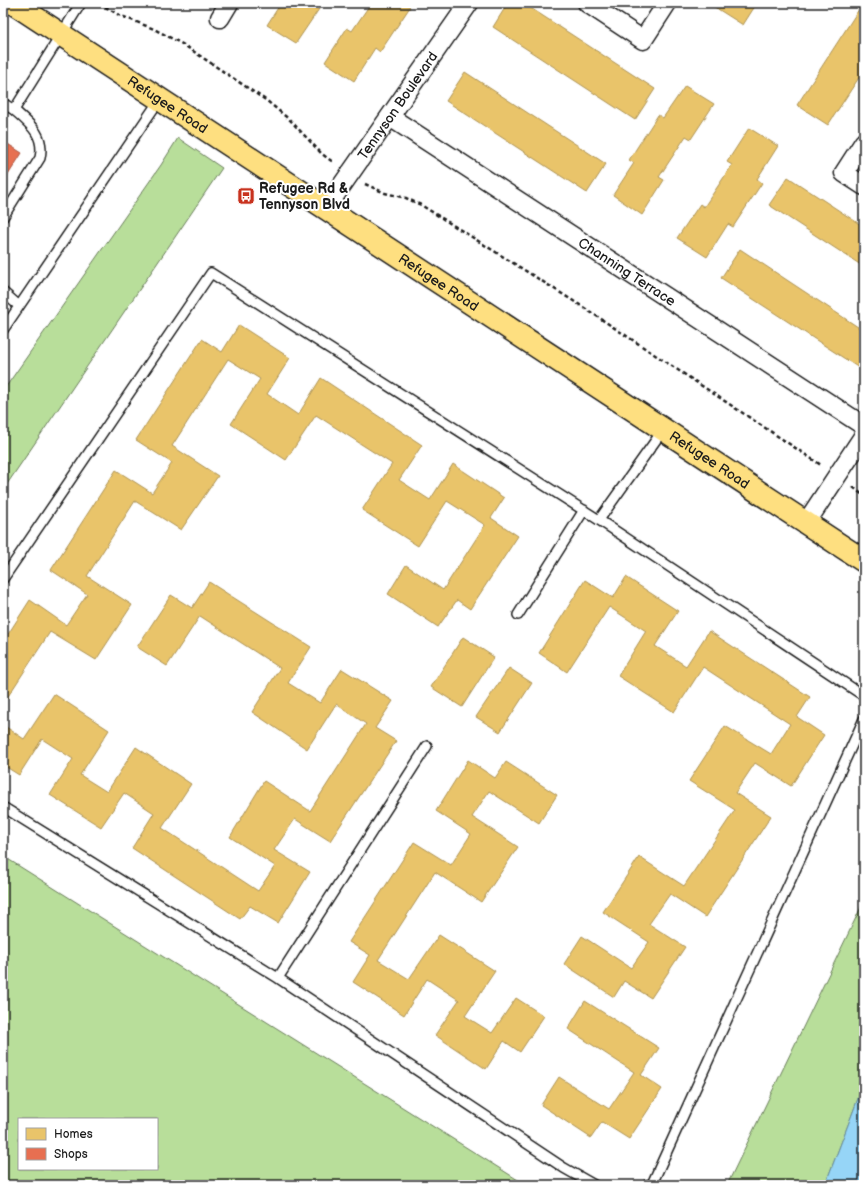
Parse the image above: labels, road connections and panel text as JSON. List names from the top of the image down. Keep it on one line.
{"streets":{"main road":["Refugee Road"],"street":["Tennyson Boulevard","Channing Terrace"]},"crossings":[["Refugee Road","Tennyson Boulevard"],["Tennyson Boulevard","Channing Terrace"]],"places":{"bus stop":["Refugee Rd & Tennyson Blvd"]},"legend":["Homes","Shops"]}
